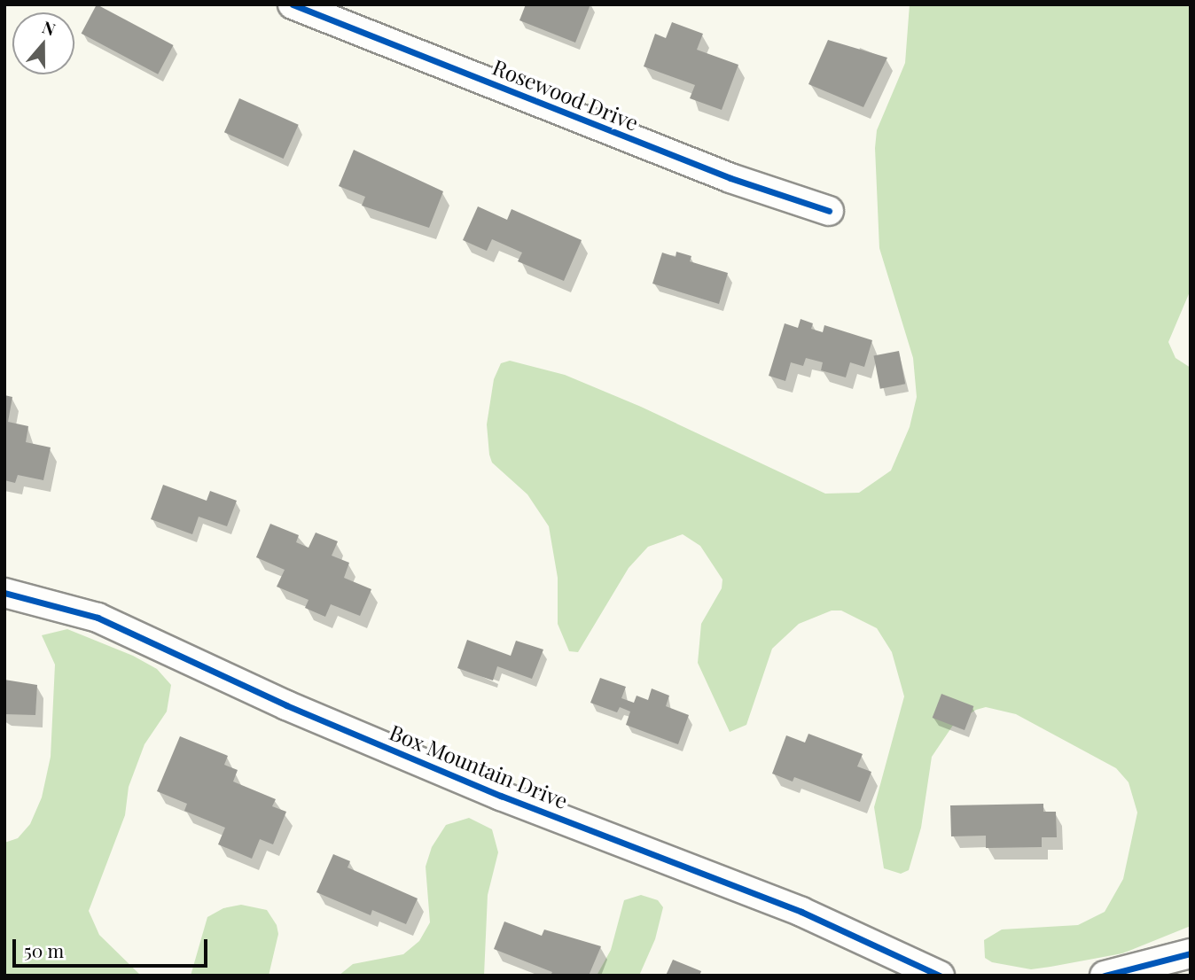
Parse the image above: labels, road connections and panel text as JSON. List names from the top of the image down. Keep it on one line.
{"streets":{"street":["Rosewood Drive","Box Mountain Drive"]},"scale_bar":"50 m","north":"top"}
